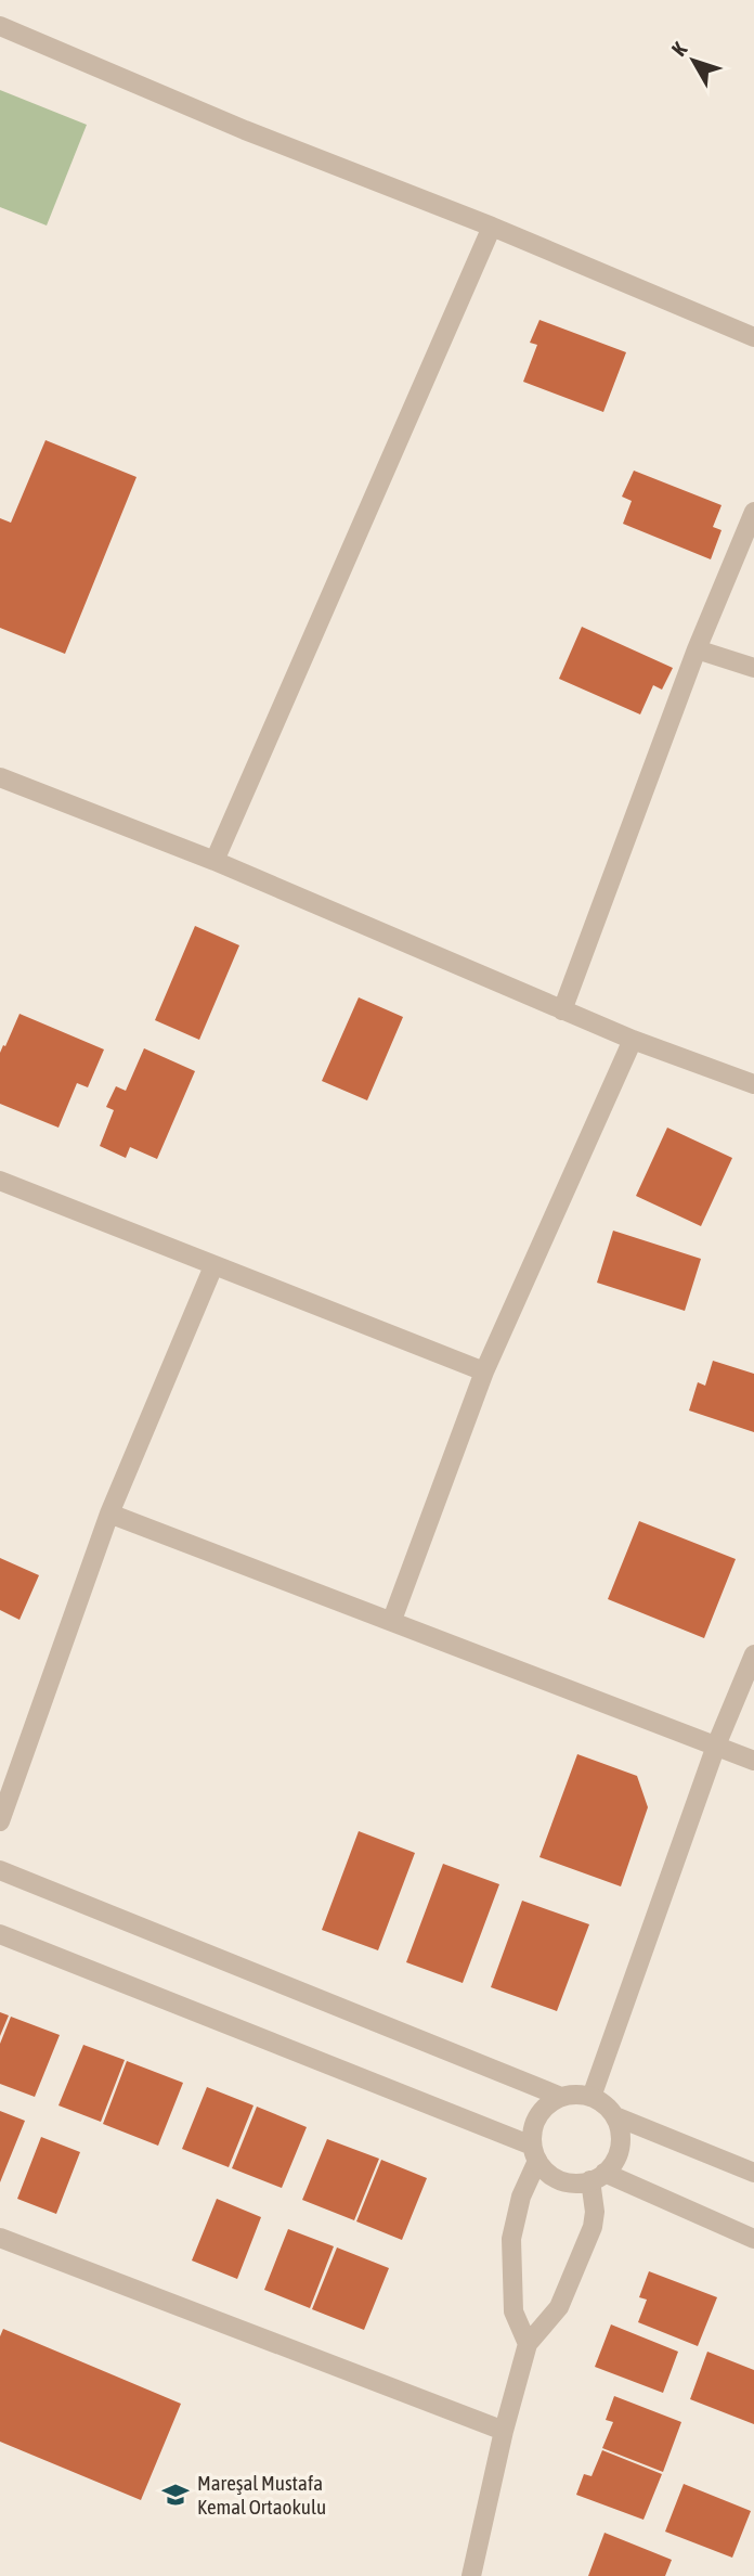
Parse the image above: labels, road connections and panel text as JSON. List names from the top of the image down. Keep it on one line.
{"places":{"school or university":["Mareşal Mustafa Kemal Ortaokulu"]},"north":"top left"}
